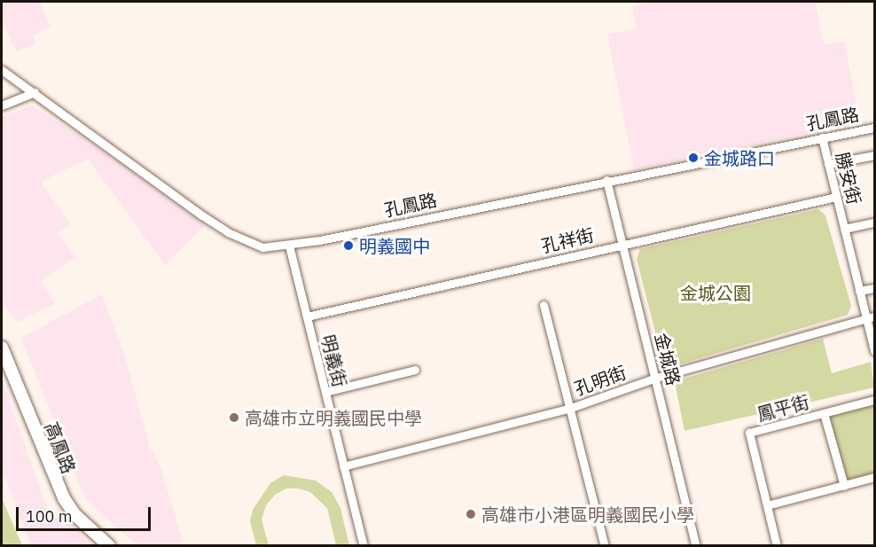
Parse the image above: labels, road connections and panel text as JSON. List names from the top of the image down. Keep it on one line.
{"streets":{"street":["孔鳳路","勝安街","孔祥街","金城路","明義街","孔明街","鳳平街","高鳳路"]},"crossings":[["孔鳳路","勝安街"],["孔鳳路","金城路"],["孔鳳路","明義街"],["勝安街","孔祥街"],["勝安街","孔明街"],["孔祥街","金城路"],["孔祥街","明義街"],["金城路","孔明街"],["明義街","孔明街"]],"parks":["金城公園"],"places":["金城路口","明義國中","高雄市立明義國民中學","高雄市小港區明義國民小學"],"scale_bar":"100 m"}
